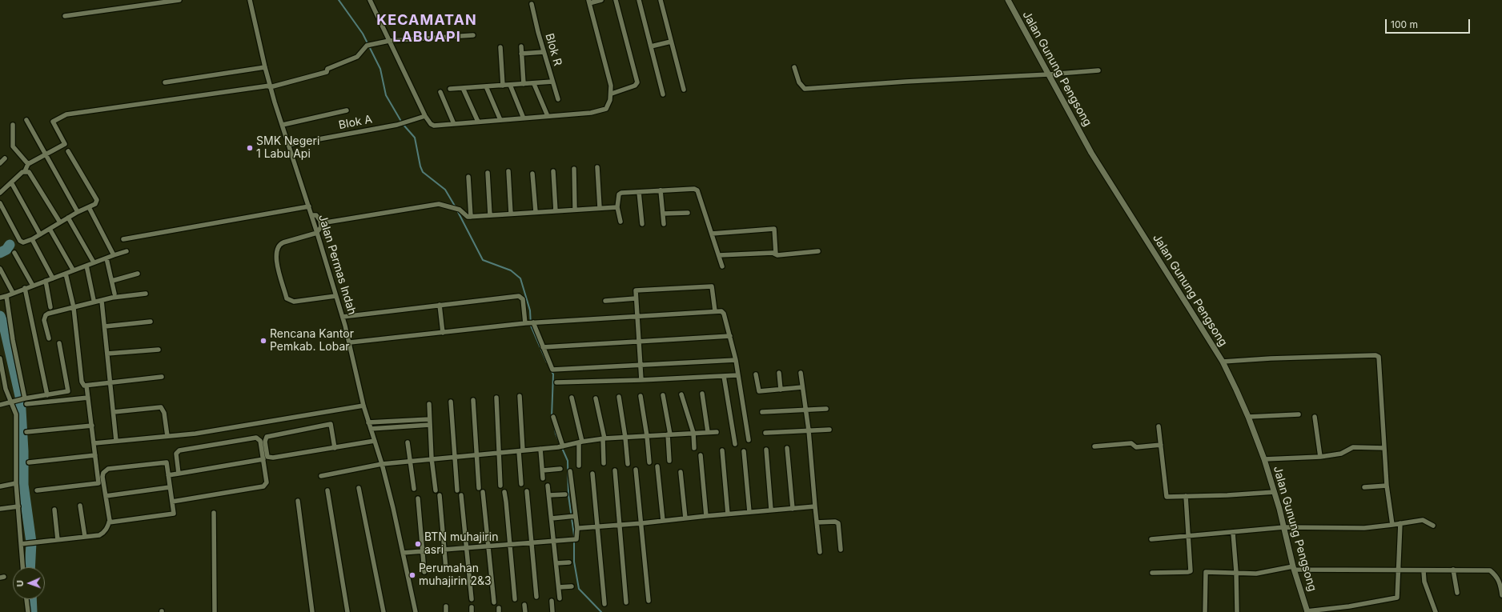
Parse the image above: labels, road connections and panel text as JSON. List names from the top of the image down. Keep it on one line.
{"streets":{"street":["Blok R","Jalan Gunung Pengsong","Blok A","Jalan Permas Indah"]},"crossings":[["Blok A","Jalan Permas Indah"]],"districts":["KECAMATAN LABUAPI"],"places":["SMK Negeri 1 Labu Api","Rencana Kantor Pemkab. Lobar","BTN muhajirin asri","Perumahan muhajirin 2&3"],"scale_bar":"100 m","north":"left"}
